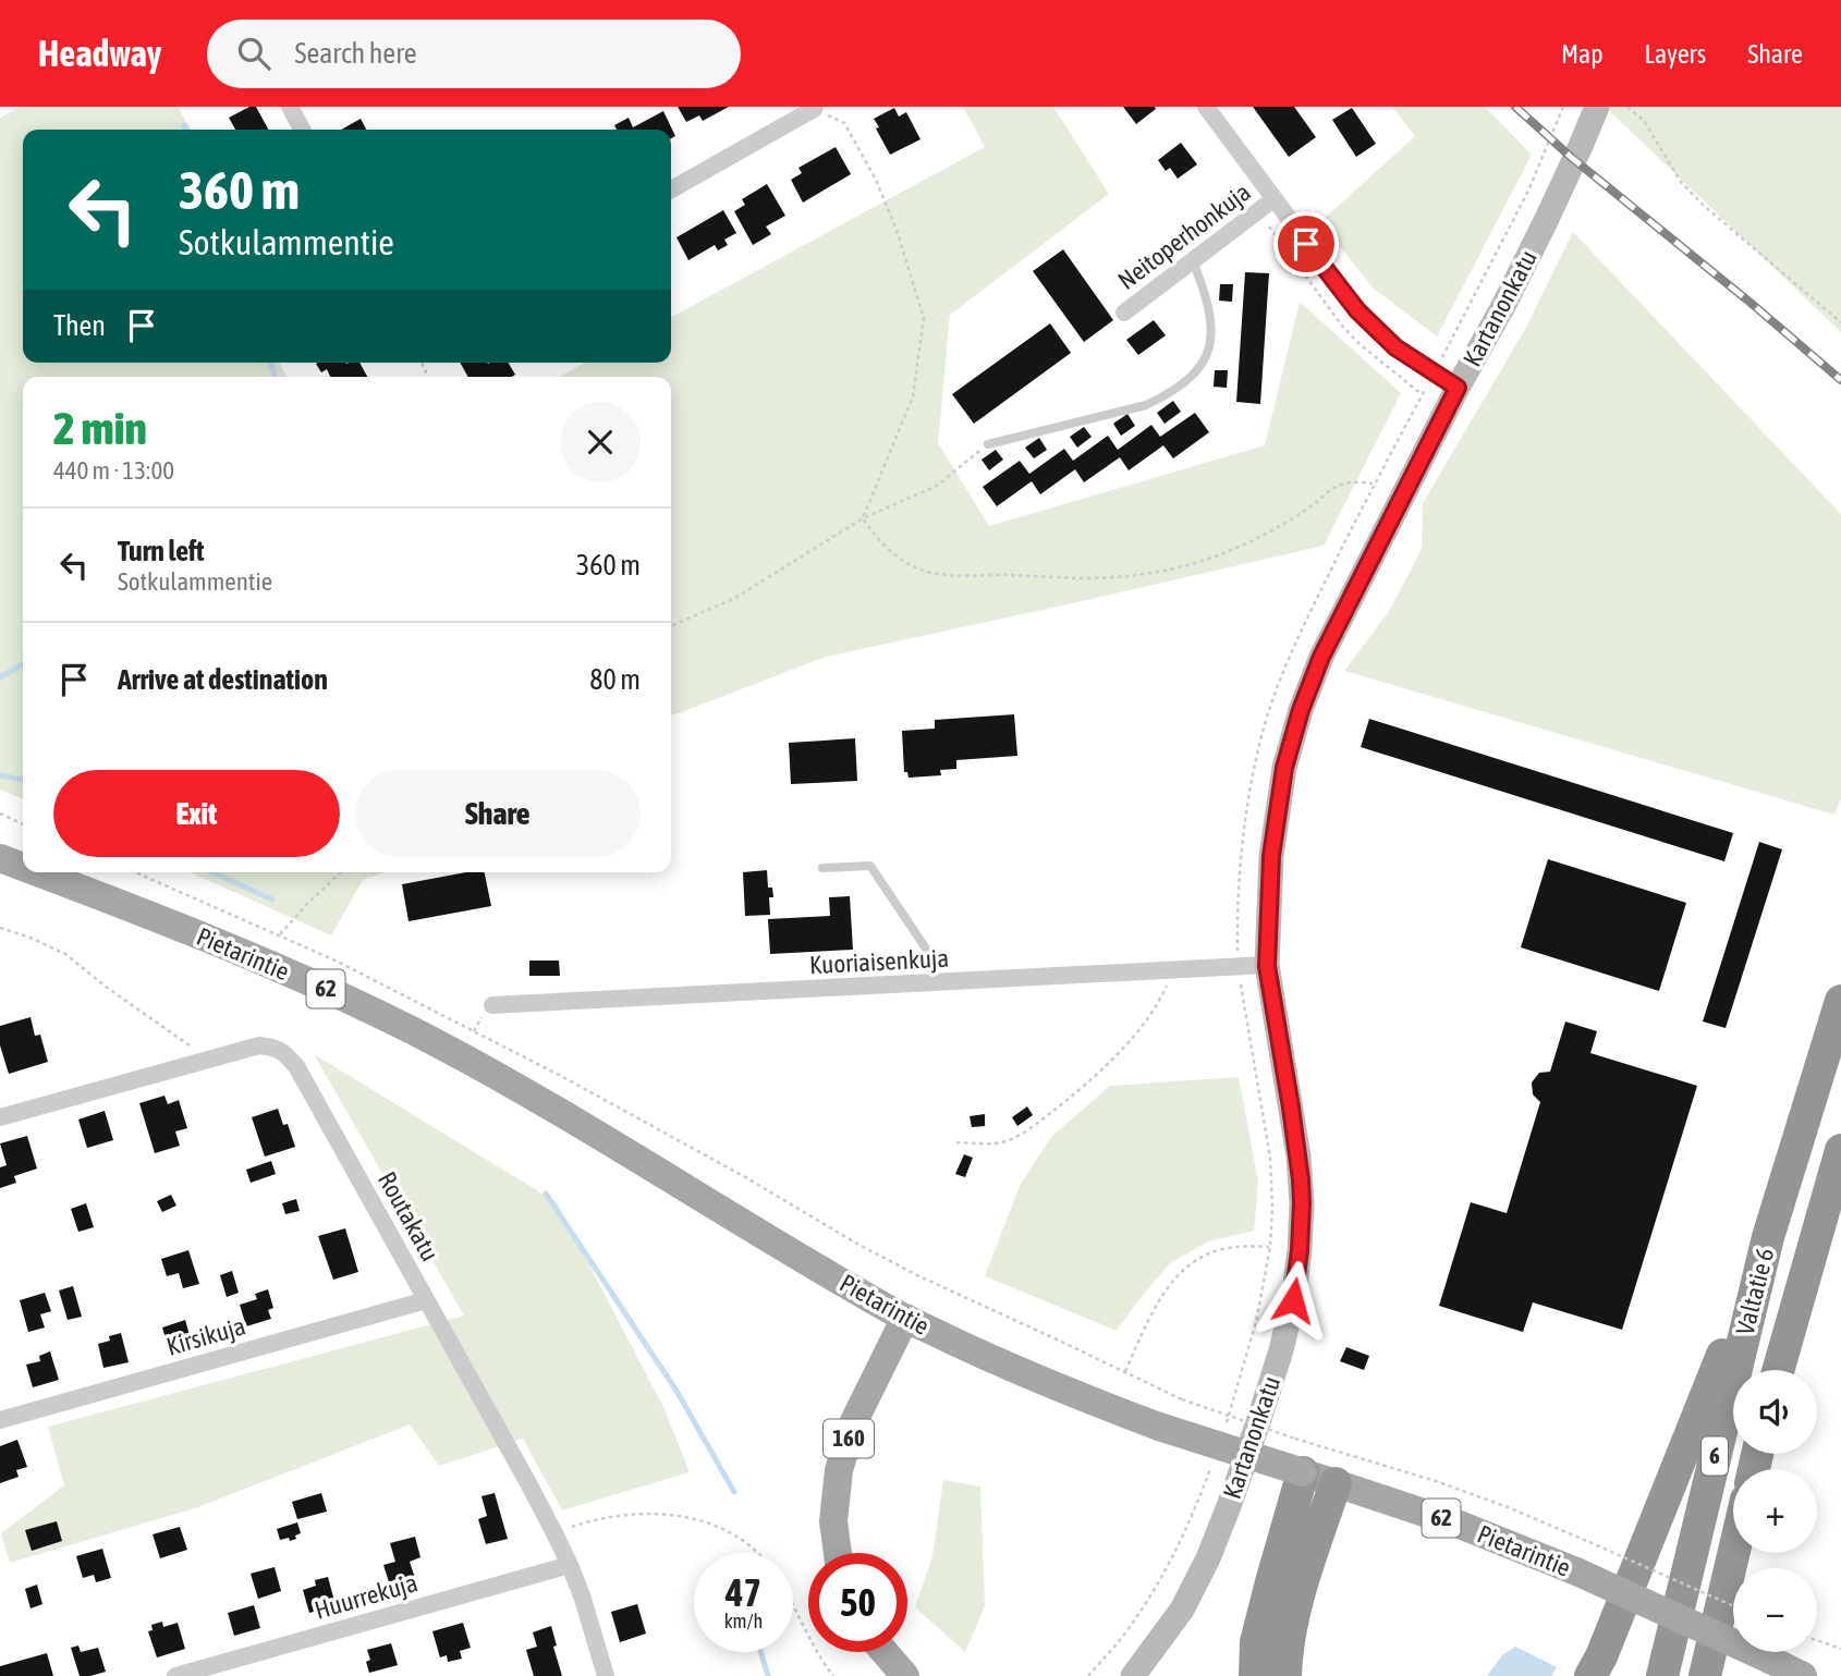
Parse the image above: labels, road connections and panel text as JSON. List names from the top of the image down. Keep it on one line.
{"streets":{"highway":["Valtatie 6","6"],"main road":["Kartanonkatu","Pietarintie","62","160"],"street":["Neitoperhonkuja","Kuoriaisenkuja","Routakatu","Kirsikuja","Huurrekuja"]},"crossings":[["Kartanonkatu","Kuoriaisenkuja"],["Pietarintie","160"],["Routakatu","Kirsikuja"],["Routakatu","Huurrekuja"]],"page":{"header":"Headway","search":"Search here","nav":["Map","Layers","Share"],"turn":["360 m","Sotkulammentie"],"then":"Then","heading":["2 min","440 m · 13:00"],"list":[{"name":"Turn left","note":"Sotkulammentie","value":"360 m"},{"name":"Arrive at destination","value":"80 m"}],"buttons":["Exit","Share"],"map_buttons":["+","−"],"speed":"47 km/h","limit":"50"}}
